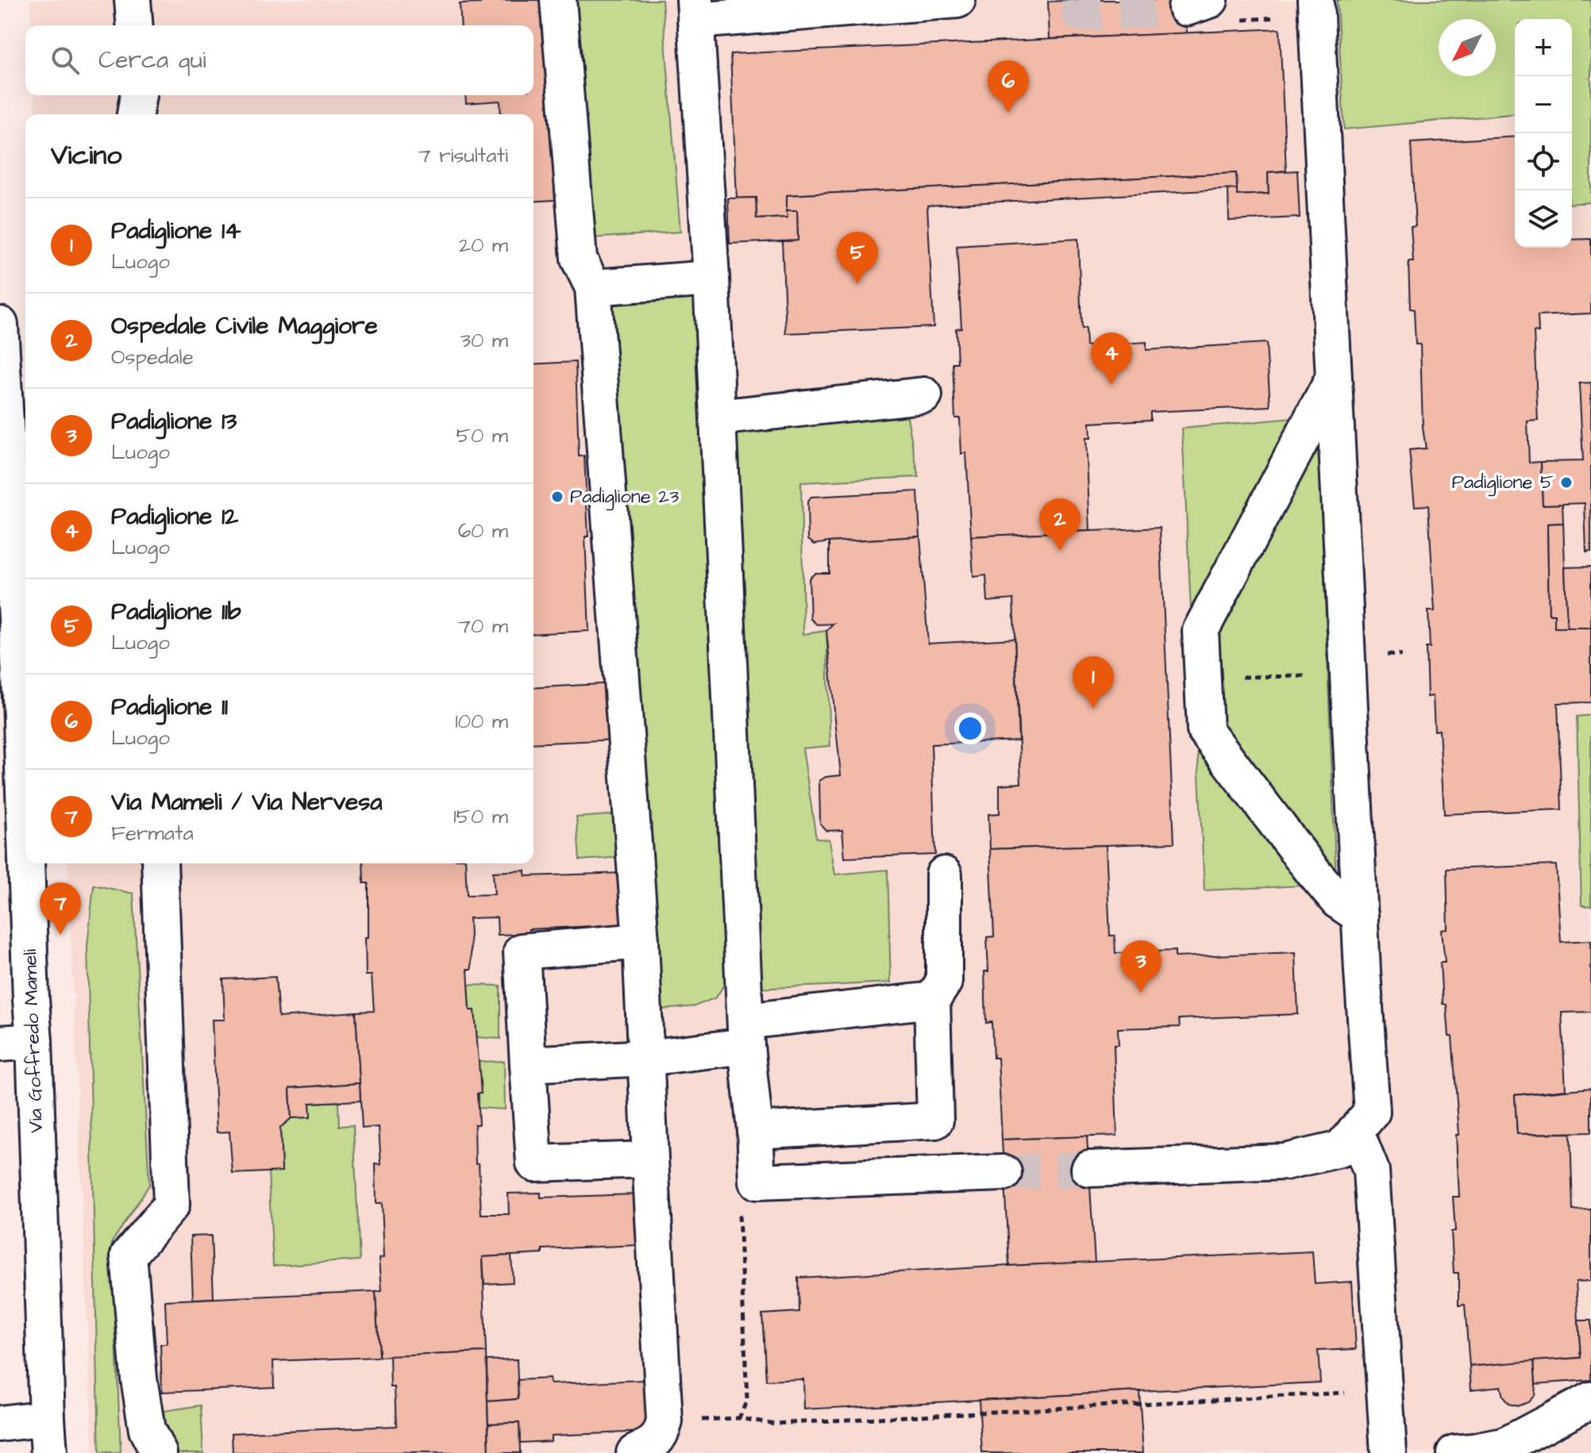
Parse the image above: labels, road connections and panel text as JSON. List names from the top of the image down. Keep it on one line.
{"streets":{"main road":["Via Goffredo Mameli"]},"places":["Padiglione 5","Padiglione 23"],"north":"bottom left","page":{"map_buttons":["+","−"],"search":"Cerca qui","pins":["6","5","4","2","1","7","3"],"heading":["Vicino","7 risultati"],"list":[{"mark":"1","name":"Padiglione 14","note":"Luogo","value":"20 m"},{"mark":"2","name":"Ospedale Civile Maggiore","note":"Ospedale","value":"30 m"},{"mark":"3","name":"Padiglione 13","note":"Luogo","value":"50 m"},{"mark":"4","name":"Padiglione 12","note":"Luogo","value":"60 m"},{"mark":"5","name":"Padiglione 11b","note":"Luogo","value":"70 m"},{"mark":"6","name":"Padiglione 11","note":"Luogo","value":"100 m"},{"mark":"7","name":"Via Mameli / Via Nervesa","note":"Fermata","value":"150 m"}]}}
